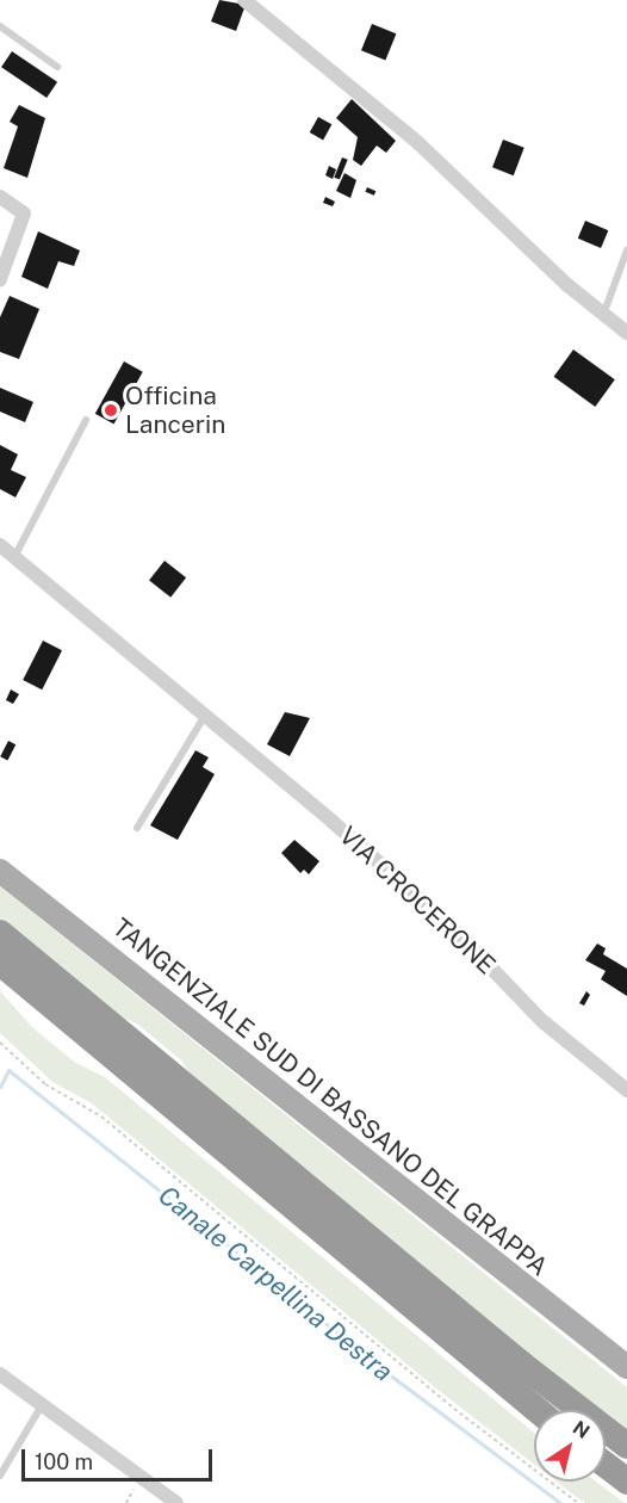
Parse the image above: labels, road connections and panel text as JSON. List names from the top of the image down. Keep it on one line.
{"streets":{"main road":["TANGENZIALE SUD DI BASSANO DEL GRAPPA"],"street":["VIA CROCERONE"]},"water":["Canale Carpellina Destra"],"places":["Officina Lancerin"],"scale_bar":"100 m","north":"top right"}
